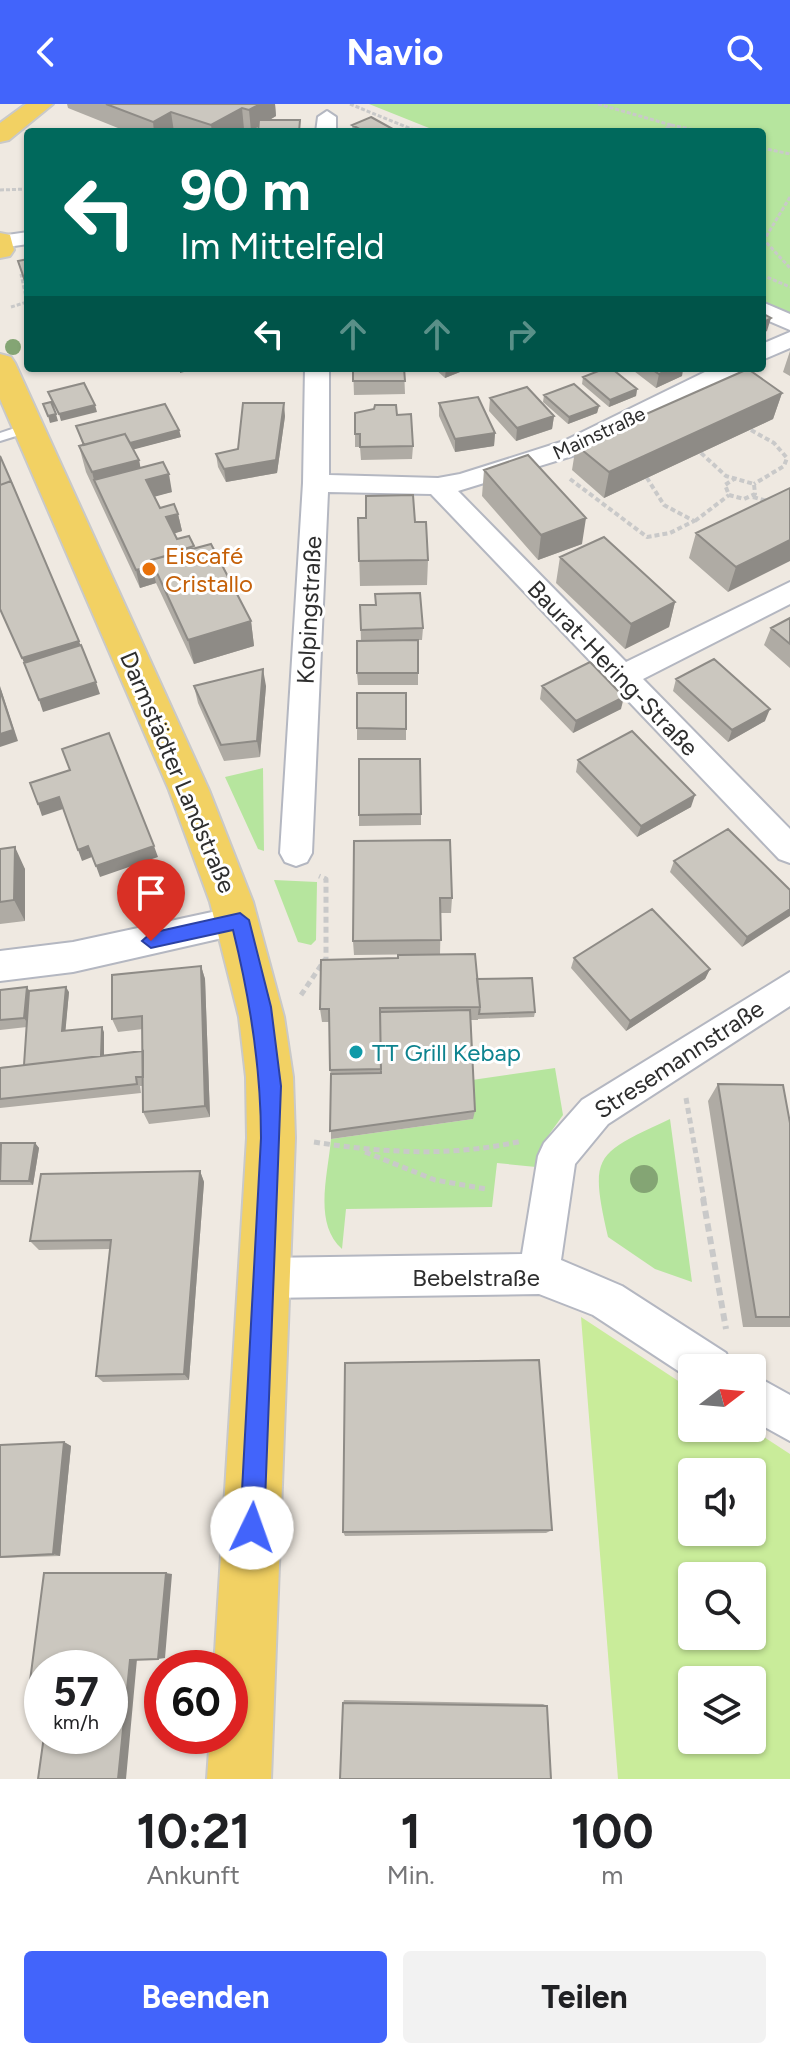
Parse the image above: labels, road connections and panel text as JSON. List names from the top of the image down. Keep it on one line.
{"streets":{"main road":["Darmstädter Landstraße"],"street":["Mainstraße","Kolpingstraße","Baurat-Hering-Straße","Stresemannstraße","Bebelstraße"]},"crossings":[["Mainstraße","Kolpingstraße"],["Mainstraße","Baurat-Hering-Straße"],["Darmstädter Landstraße","Bebelstraße"],["Stresemannstraße","Bebelstraße"]],"places":["Eiscafé Cristallo","TT Grill Kebap"],"north":"right","page":{"header":"Navio","turn":["90 m","Im Mittelfeld"],"speed":"57 km/h","limit":"60","eta":["10:21","Ankunft","1","Min.","100","m"],"buttons":["Beenden","Teilen"]}}
